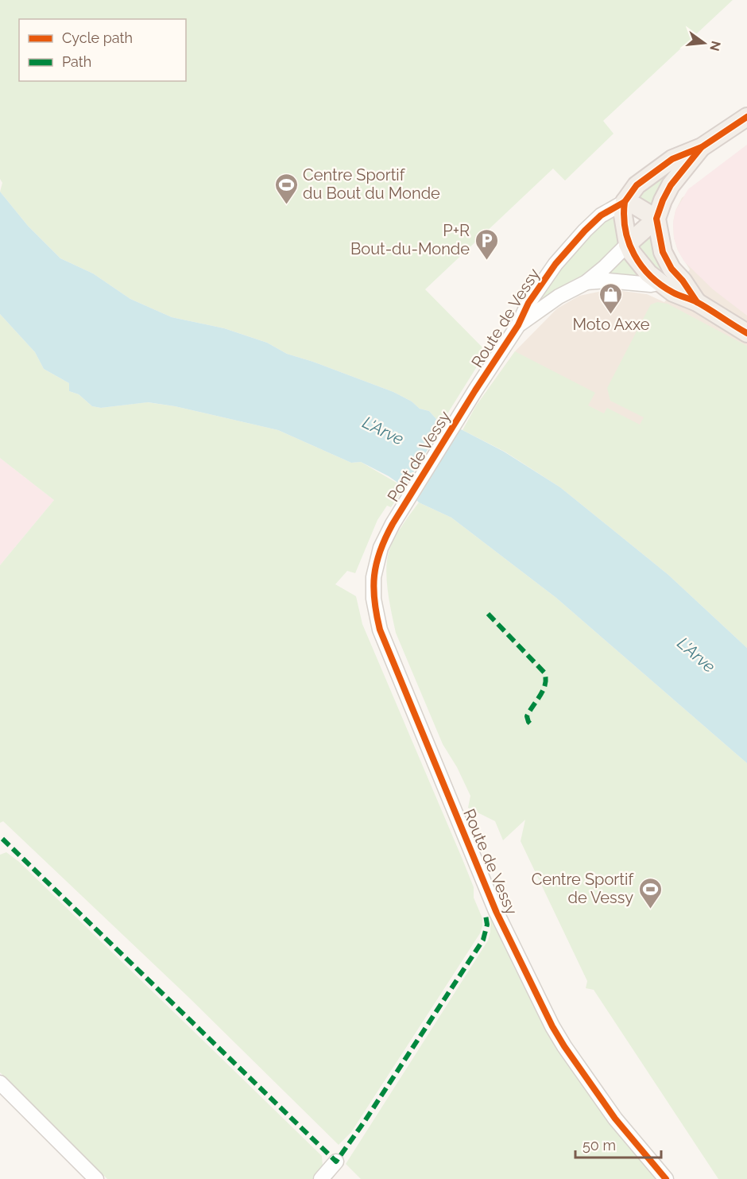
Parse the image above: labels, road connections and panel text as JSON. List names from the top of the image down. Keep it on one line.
{"streets":{"main road":["Route de Vessy"],"street":["Pont de Vessy"]},"crossings":[["Route de Vessy","Pont de Vessy"]],"water":["L'Arve"],"places":{"sports":["Centre Sportif du Bout du Monde","Centre Sportif de Vessy"],"parking":["P+R Bout-du-Monde"],"shop":["Moto Axxe"]},"legend":["Cycle path","Path"],"scale_bar":"50 m","north":"right"}
